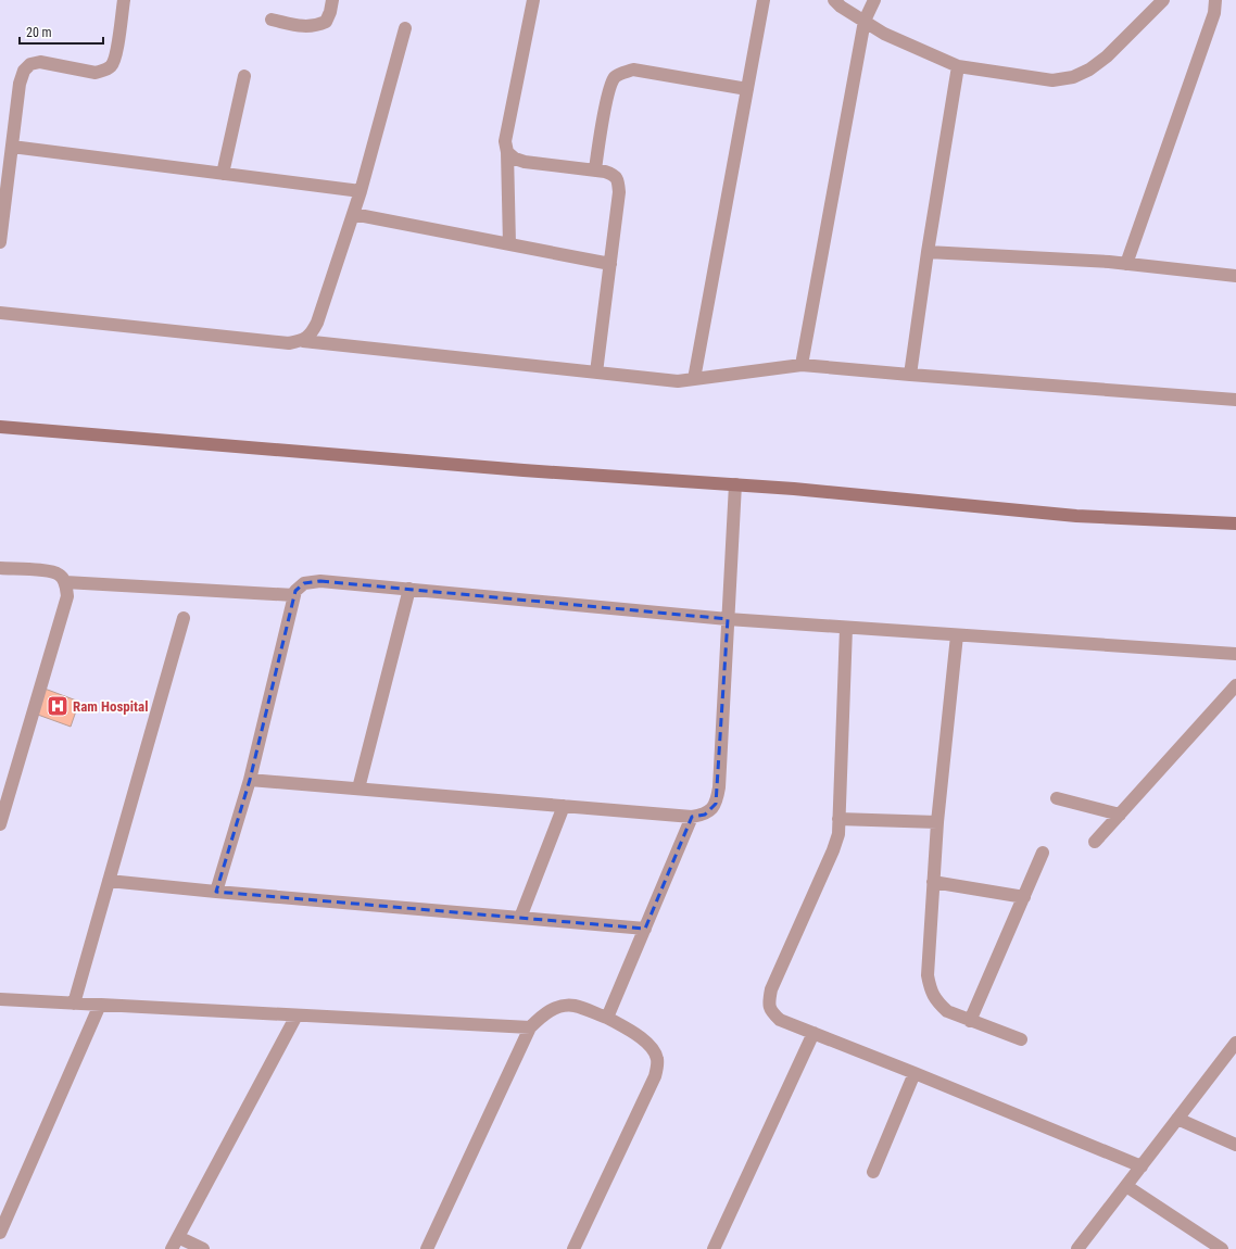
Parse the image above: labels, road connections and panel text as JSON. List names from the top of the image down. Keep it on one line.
{"places":{"hospital":["Ram Hospital"]},"scale_bar":"20 m"}
